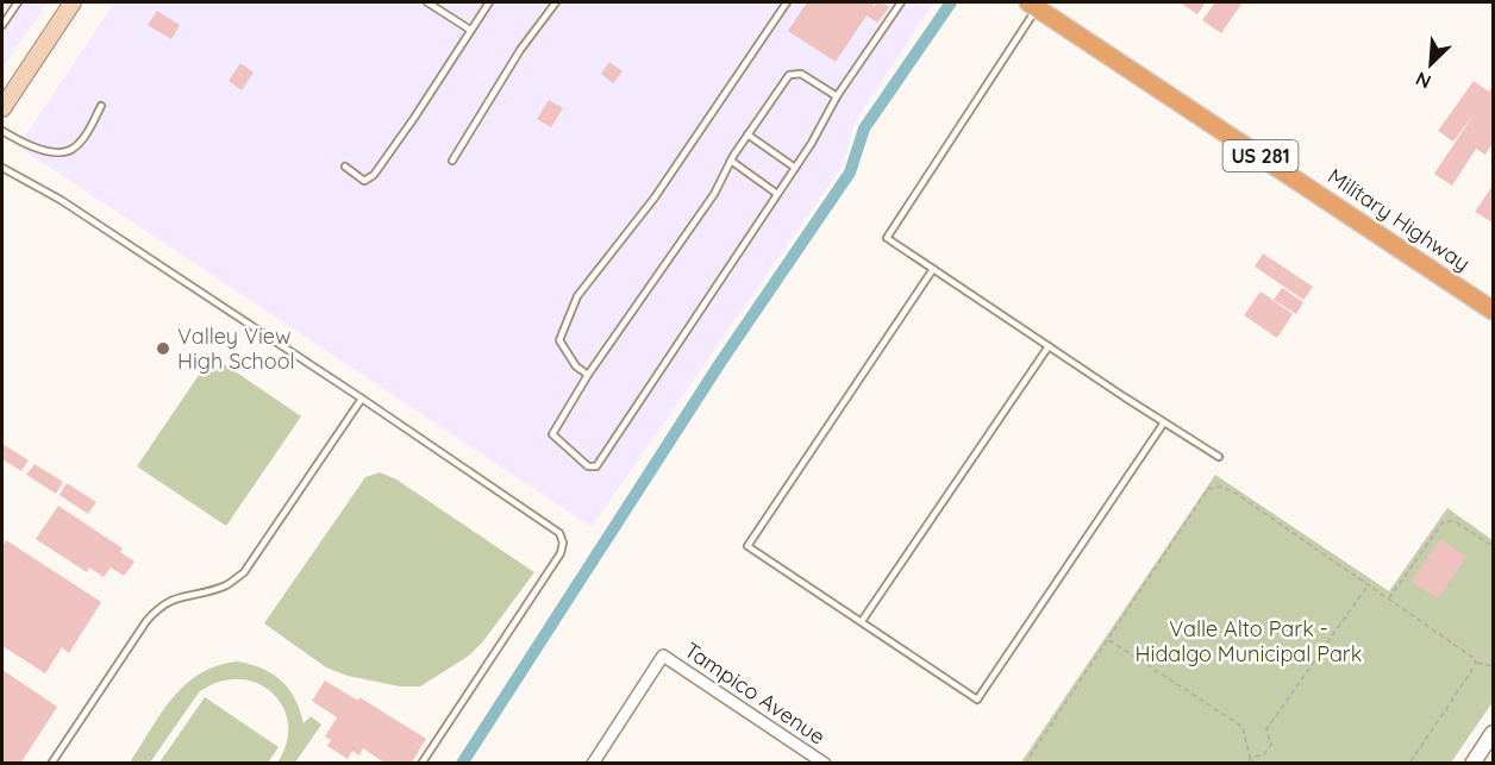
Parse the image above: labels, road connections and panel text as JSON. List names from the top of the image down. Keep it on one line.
{"streets":{"main road":["US 281","Military Highway"],"street":["Tampico Avenue"]},"parks":["Valle Alto Park - Hidalgo Municipal Park"],"places":["Valley View High School"],"north":"bottom left"}
